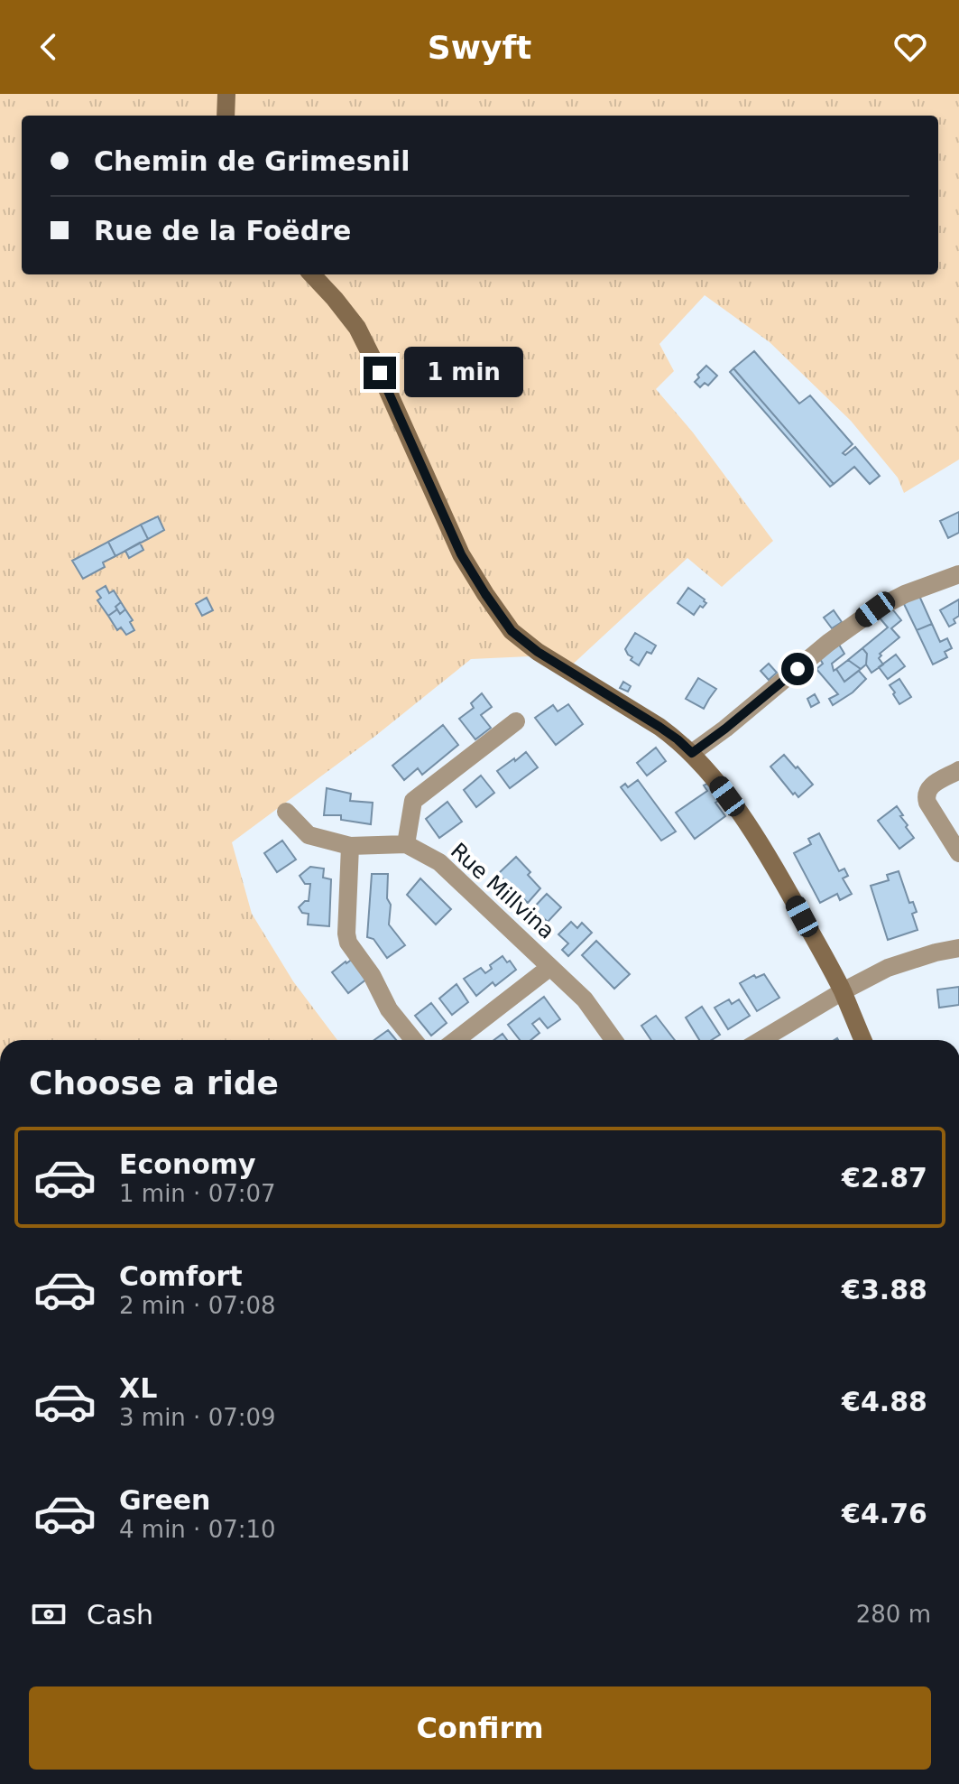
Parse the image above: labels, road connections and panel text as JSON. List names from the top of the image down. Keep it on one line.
{"streets":{"street":["Rue Millvina"]},"page":{"header":"Swyft","banner":["Chemin de Grimesnil","Rue de la Foëdre"],"bubble":"1 min","heading":"Choose a ride","list":[{"name":"Economy","note":"1 min · 07:07","value":"€2.87"},{"name":"Comfort","note":"2 min · 07:08","value":"€3.88"},{"name":"XL","note":"3 min · 07:09","value":"€4.88"},{"name":"Green","note":"4 min · 07:10","value":"€4.76"}],"pay":["Cash","280 m"],"buttons":"Confirm"}}
